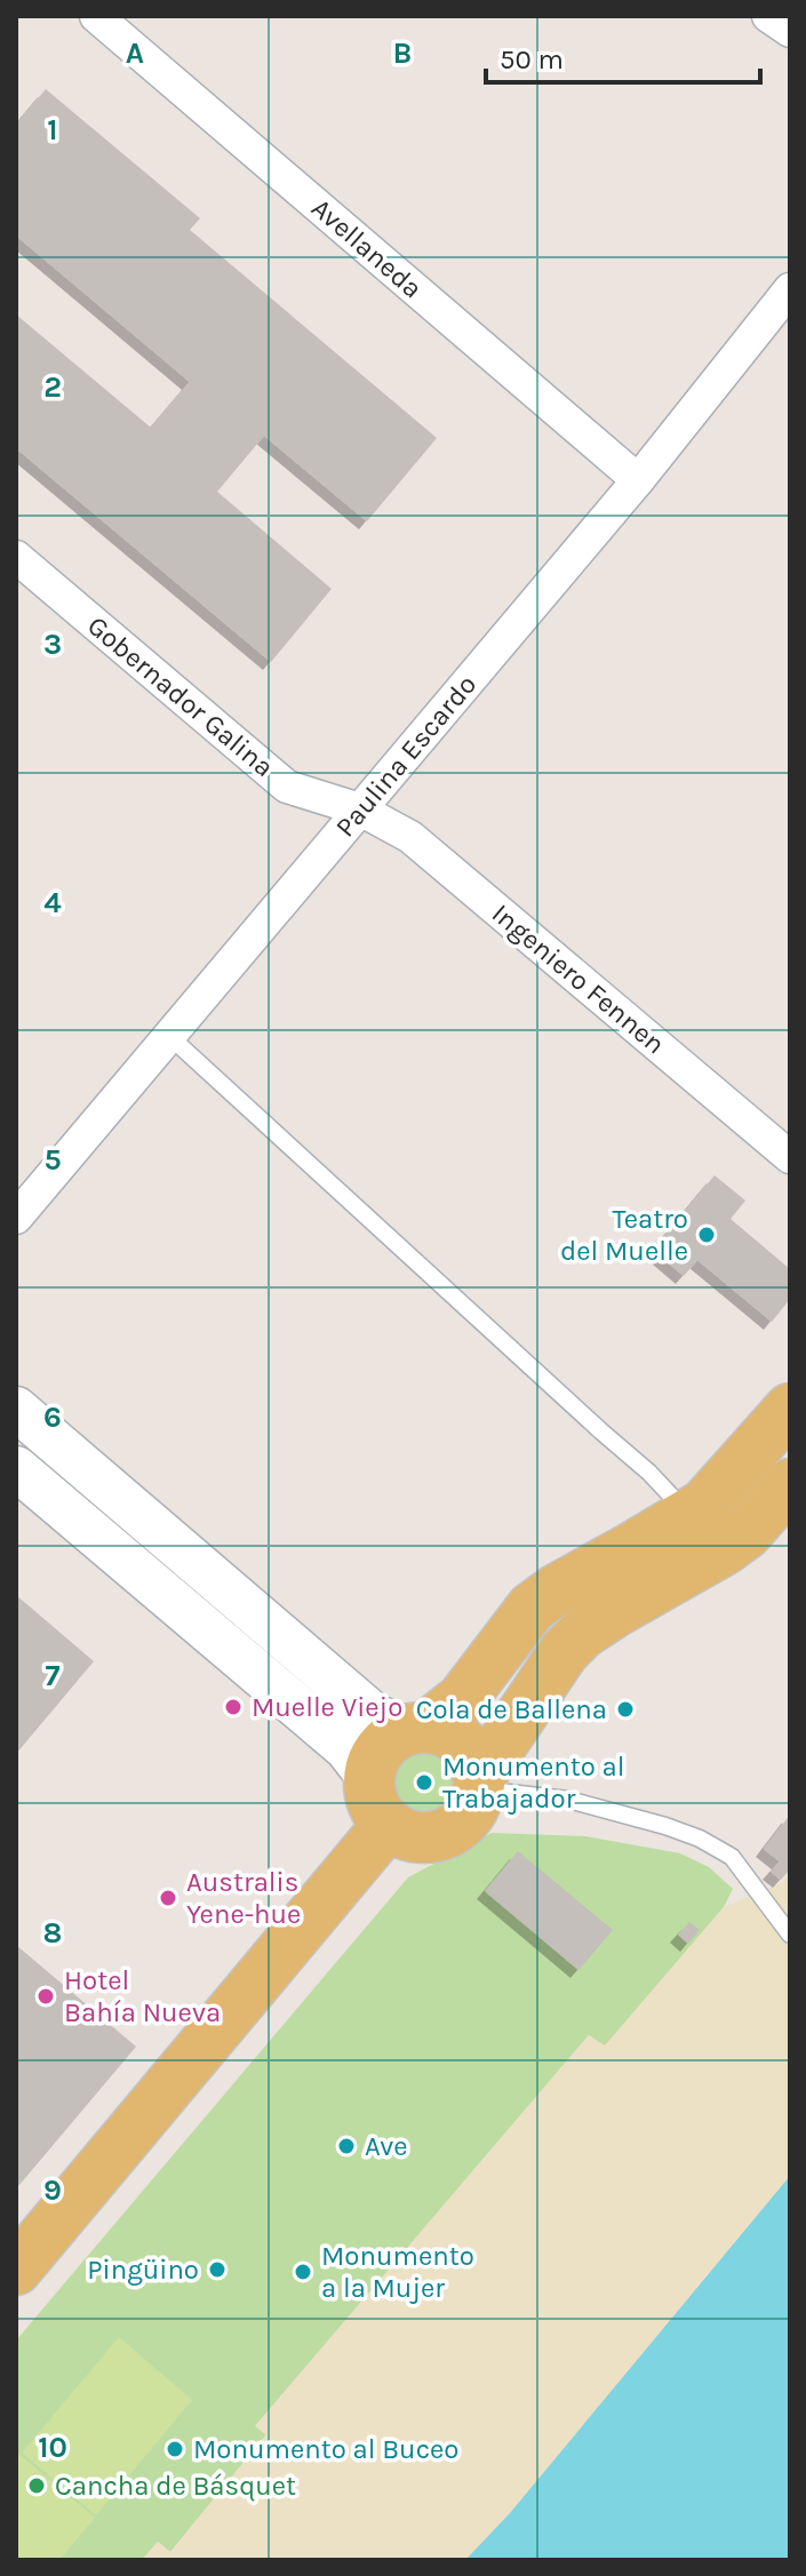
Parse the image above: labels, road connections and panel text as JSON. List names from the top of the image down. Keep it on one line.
{"streets":{"street":["Avellaneda","Gobernador Galina","Paulina Escardo","Ingeniero Fennen"]},"crossings":[["Avellaneda","Paulina Escardo"],["Gobernador Galina","Paulina Escardo"],["Gobernador Galina","Ingeniero Fennen"],["Paulina Escardo","Ingeniero Fennen"]],"places":["Teatro del Muelle","Muelle Viejo","Cola de Ballena","Monumento al Trabajador","Australis Yene-hue","Hotel Bahía Nueva","Ave","Pingüino","Monumento a la Mujer","Monumento al Buceo","Cancha de Básquet"],"scale_bar":"50 m","grid":{"columns":["A","B"],"rows":["1","2","3","4","5","6","7","8","9","10"]}}
